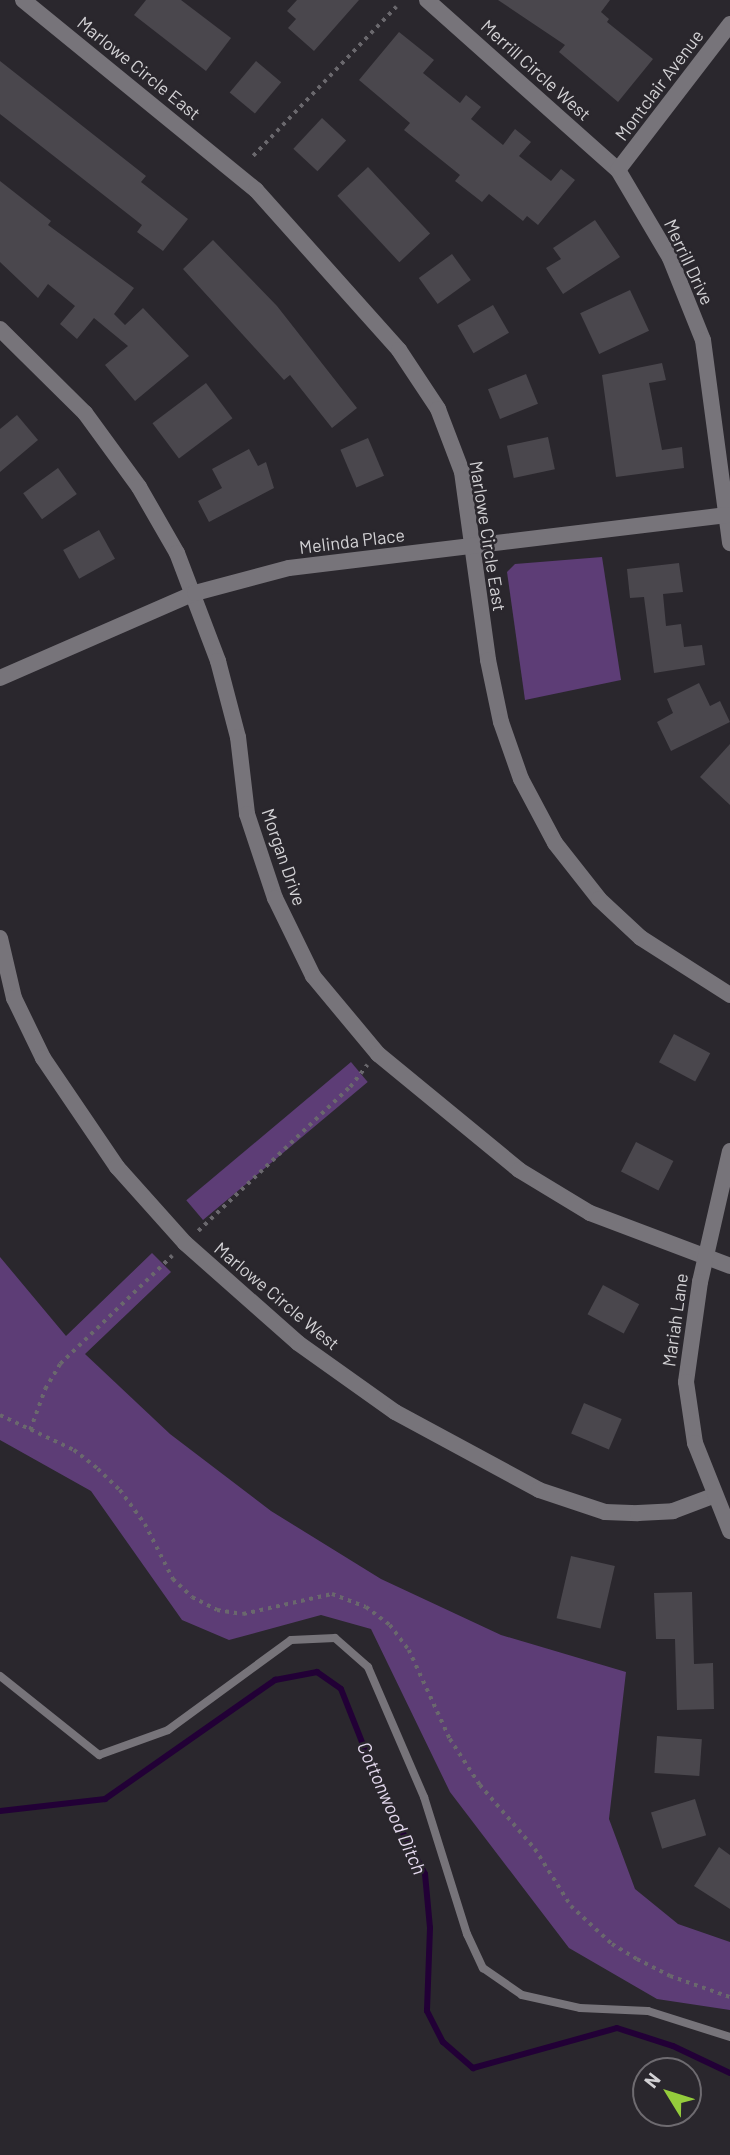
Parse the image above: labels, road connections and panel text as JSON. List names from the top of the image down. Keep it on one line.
{"streets":{"street":["Marlowe Circle East","Merrill Circle West","Montclair Avenue","Merrill Drive","Melinda Place","Morgan Drive","Marlowe Circle West","Mariah Lane"]},"crossings":[["Marlowe Circle East","Melinda Place"],["Merrill Circle West","Montclair Avenue"],["Merrill Circle West","Merrill Drive"],["Montclair Avenue","Merrill Drive"],["Merrill Drive","Melinda Place"],["Melinda Place","Morgan Drive"],["Morgan Drive","Mariah Lane"],["Marlowe Circle West","Mariah Lane"]],"water":["Cottonwood Ditch"],"north":"top left"}
